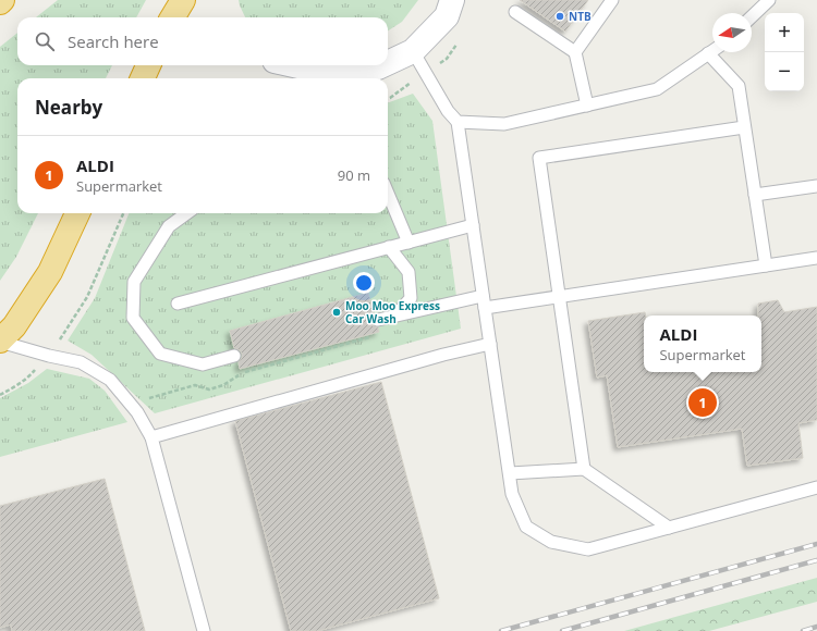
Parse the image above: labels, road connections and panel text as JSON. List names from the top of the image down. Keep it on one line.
{"places":["NTB","Moo Moo Express Car Wash"],"north":"left","page":{"map_buttons":["+","−"],"search":"Search here","heading":"Nearby","list":[{"mark":"1","name":"ALDI","note":"Supermarket","value":"90 m"}],"popup":["ALDI","Supermarket"],"pins":"1"}}
